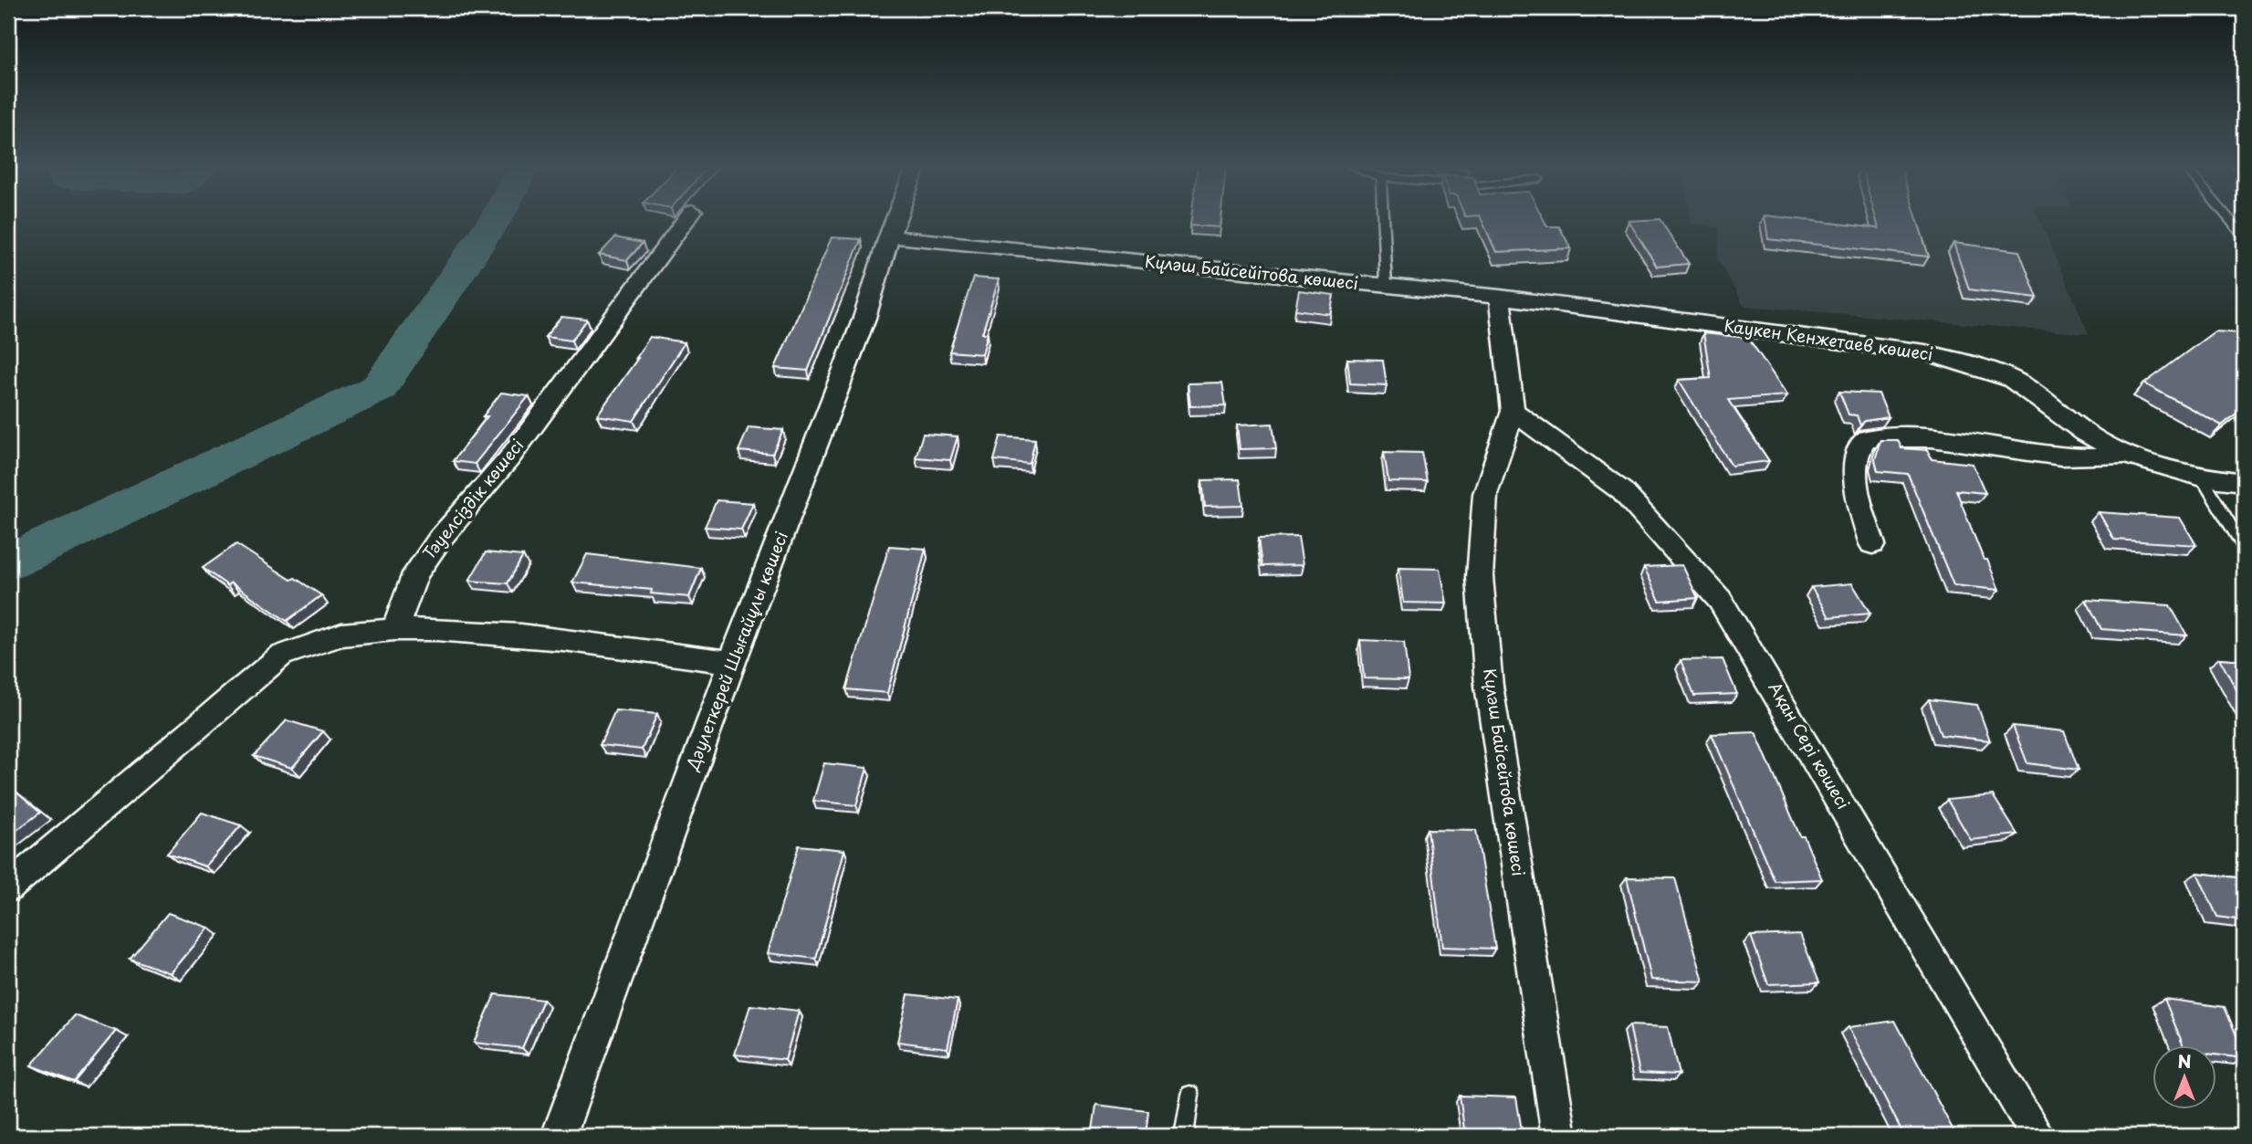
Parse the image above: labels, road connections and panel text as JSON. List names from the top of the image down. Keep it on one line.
{"streets":{"street":["Күләш Байсейітова көшесі","Каукен Кенжетаев көшесі","Тәуелсіздік көшесі","Дәулеткерей Шығайұлы көшесі","Ақан Сері көшесі","Күләш Байсейтова көшесі"]},"crossings":[["Күләш Байсейітова көшесі","Каукен Кенжетаев көшесі"],["Күләш Байсейітова көшесі","Дәулеткерей Шығайұлы көшесі"],["Ақан Сері көшесі","Күләш Байсейтова көшесі"]],"north":"top"}
